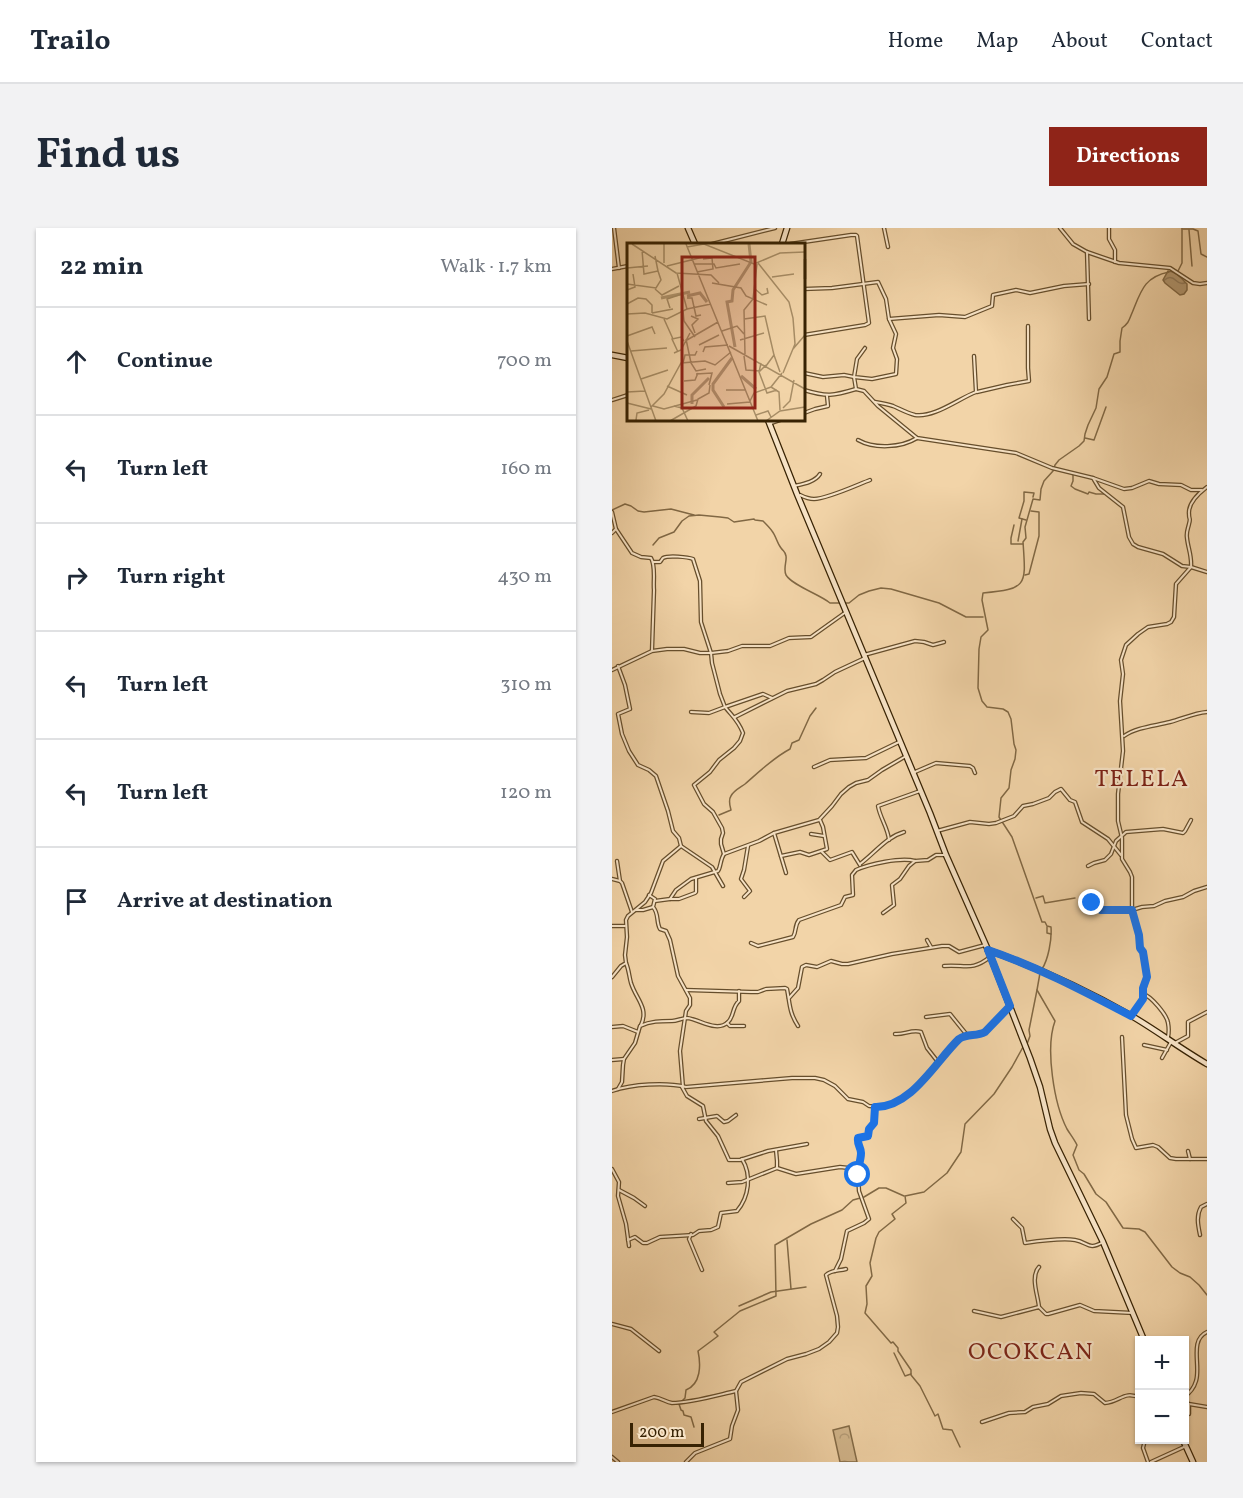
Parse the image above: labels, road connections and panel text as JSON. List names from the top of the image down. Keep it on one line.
{"districts":["TELELA","OCOKCAN"],"scale_bar":"200 m","page":{"header":"Trailo","nav":["Home","Map","About","Contact"],"title":"Find us","buttons":"Directions","heading":["22 min","Walk · 1.7 km"],"list":[["Continue","700 m"],["Turn left","160 m"],["Turn right","430 m"],["Turn left","310 m"],["Turn left","120 m"],"Arrive at destination"],"map_buttons":["+","−"],"scale":"200 m"}}
